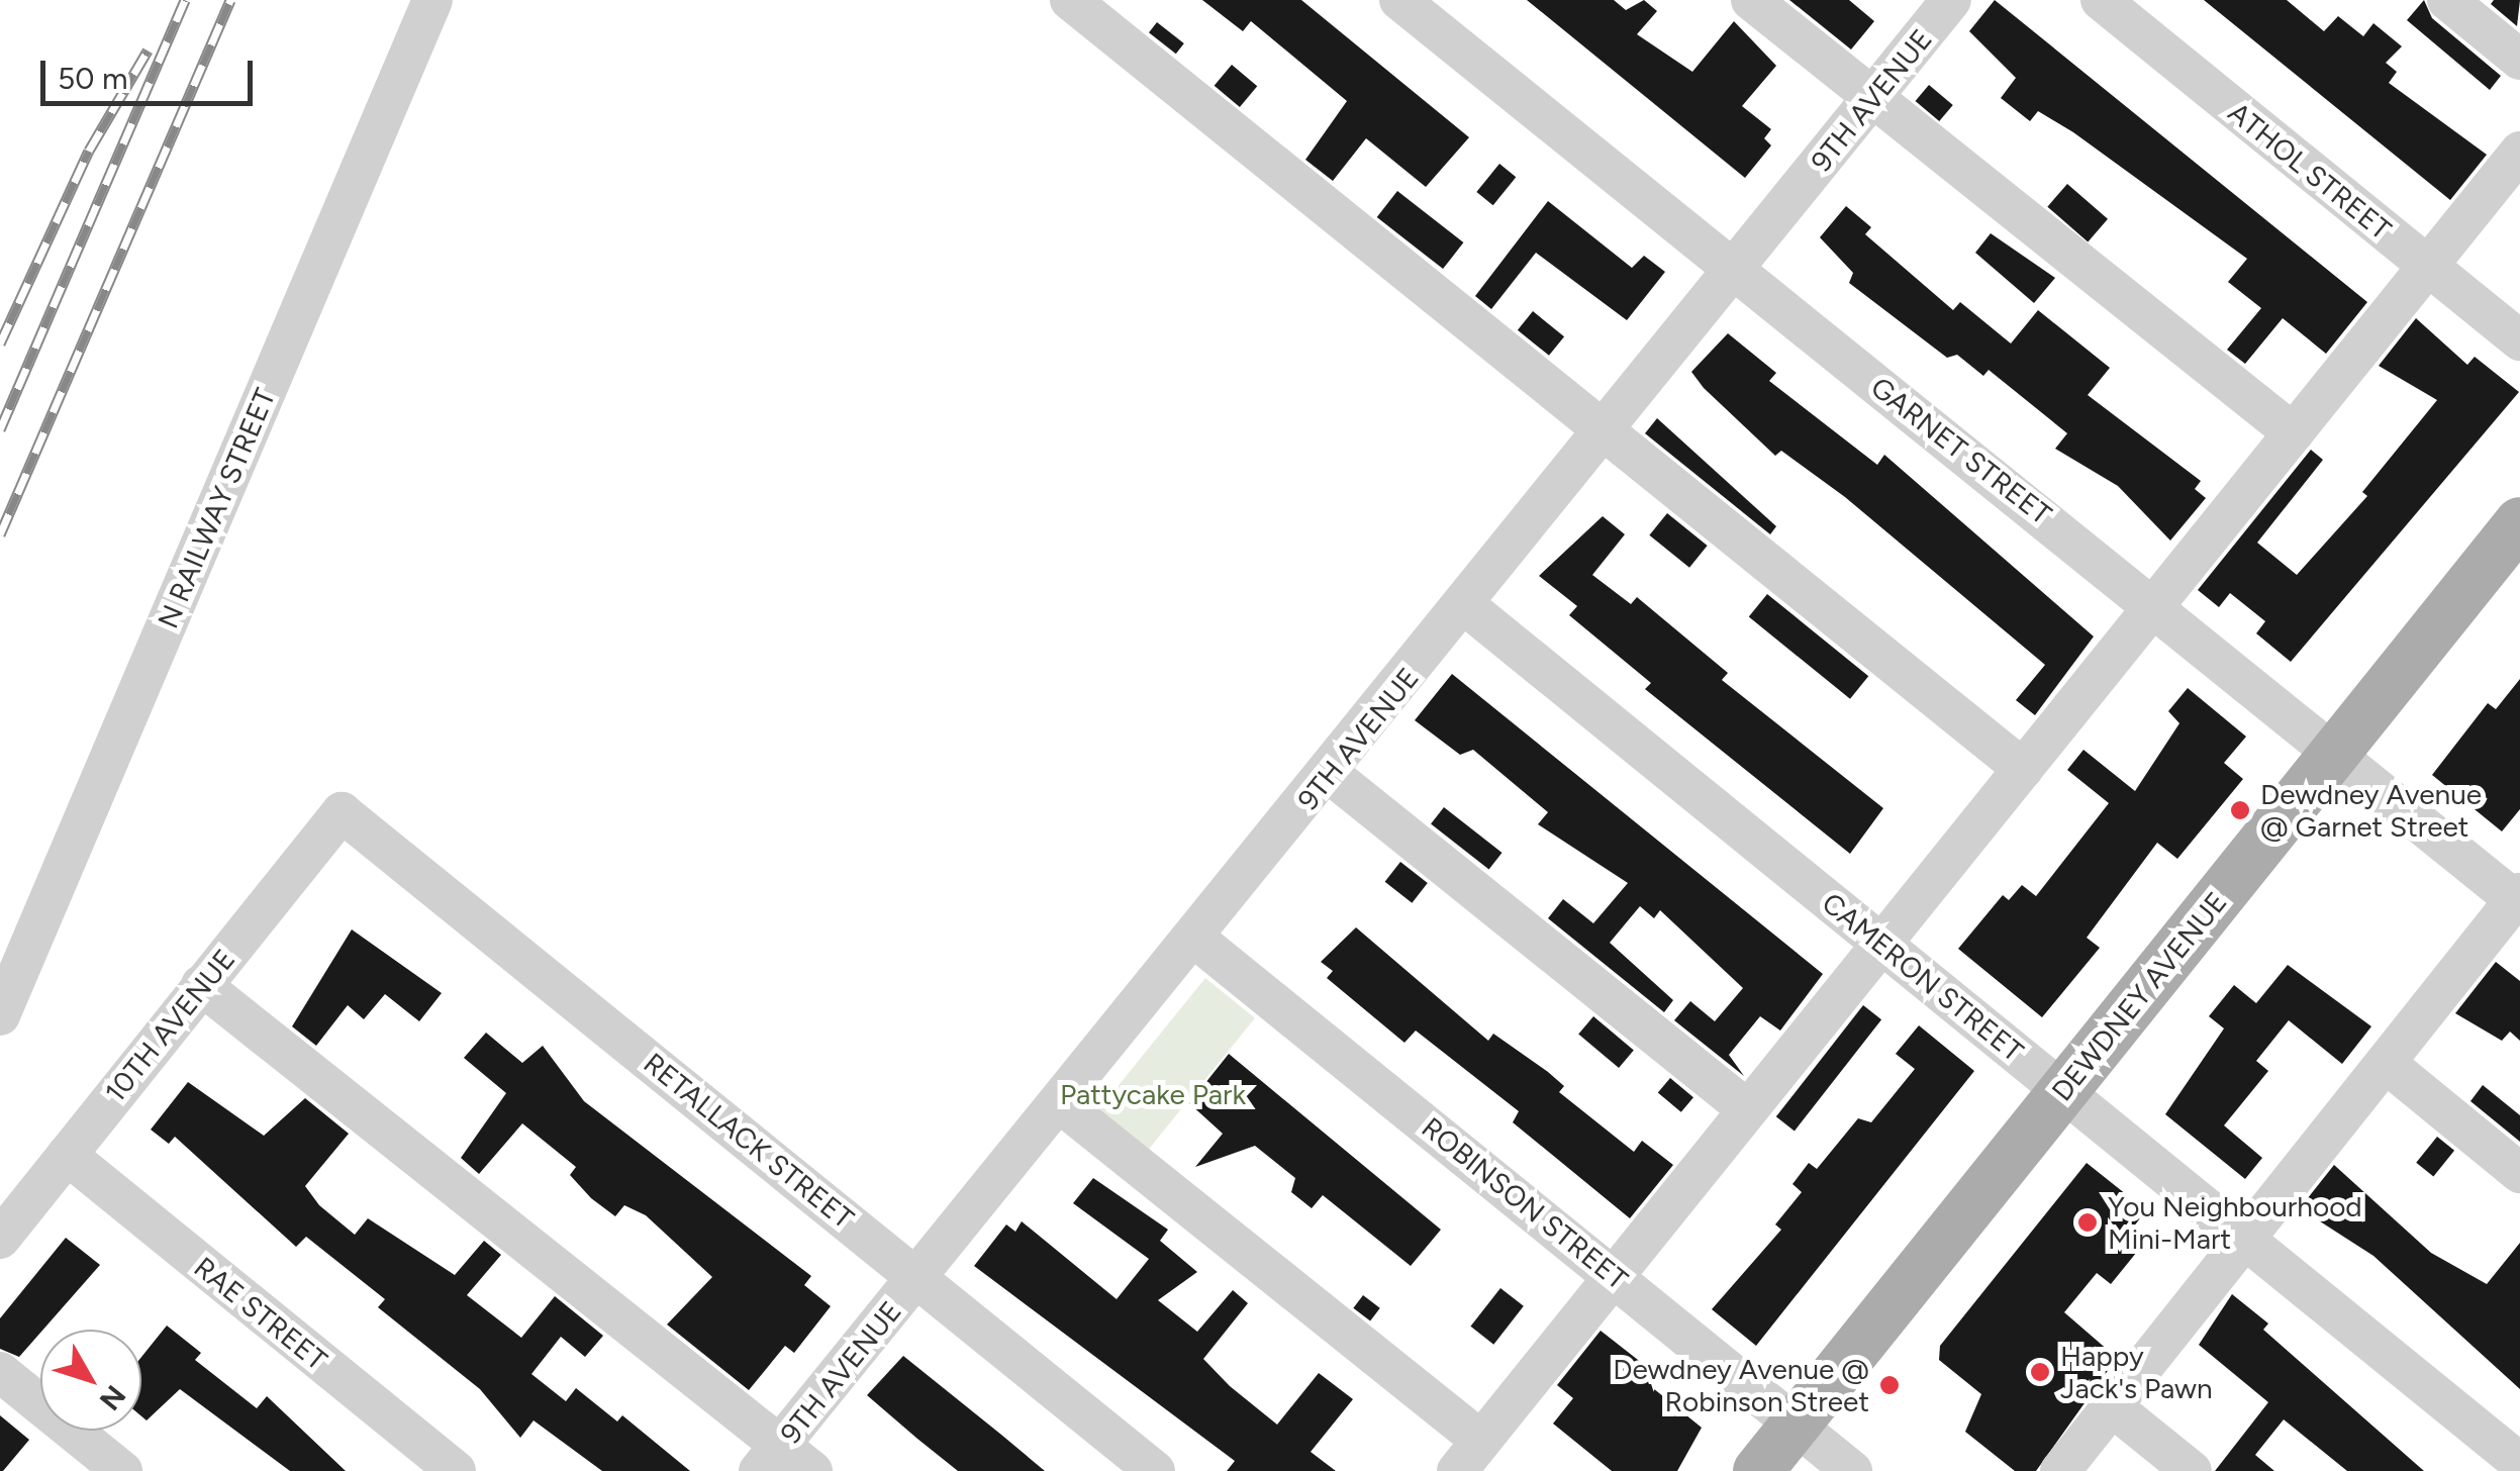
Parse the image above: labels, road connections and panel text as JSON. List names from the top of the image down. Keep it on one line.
{"streets":{"main road":["DEWDNEY AVENUE"],"street":["9TH AVENUE","ATHOL STREET","GARNET STREET","N RAILWAY STREET","CAMERON STREET","10TH AVENUE","RETALLACK STREET","ROBINSON STREET","RAE STREET"]},"crossings":[["9TH AVENUE","GARNET STREET"],["9TH AVENUE","CAMERON STREET"],["9TH AVENUE","RETALLACK STREET"],["9TH AVENUE","ROBINSON STREET"],["GARNET STREET","DEWDNEY AVENUE"],["CAMERON STREET","DEWDNEY AVENUE"],["DEWDNEY AVENUE","ROBINSON STREET"],["10TH AVENUE","RETALLACK STREET"],["10TH AVENUE","RAE STREET"]],"parks":["Pattycake Park"],"places":["Dewdney Avenue @ Garnet Street","You Neighbourhood Mini-Mart","Happy Jack's Pawn","Dewdney Avenue @ Robinson Street"],"scale_bar":"50 m","north":"bottom right"}
